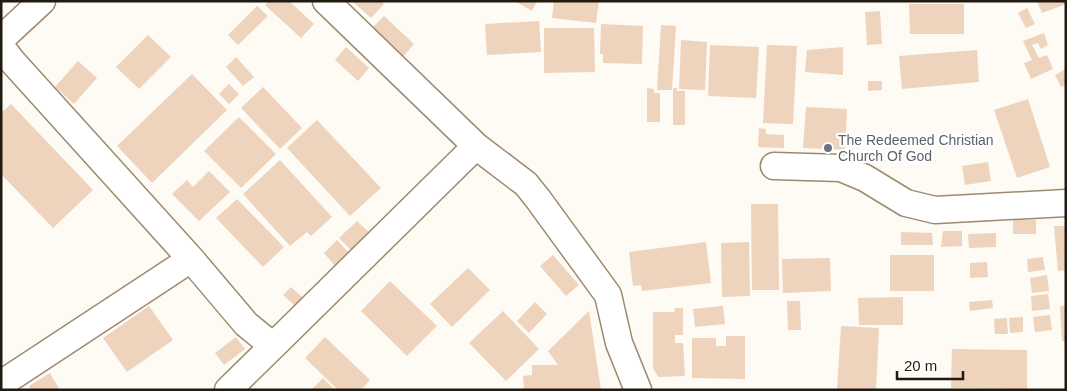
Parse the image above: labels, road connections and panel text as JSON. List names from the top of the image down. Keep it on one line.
{"places":["The Redeemed Christian Church Of God"],"scale_bar":"20 m"}
